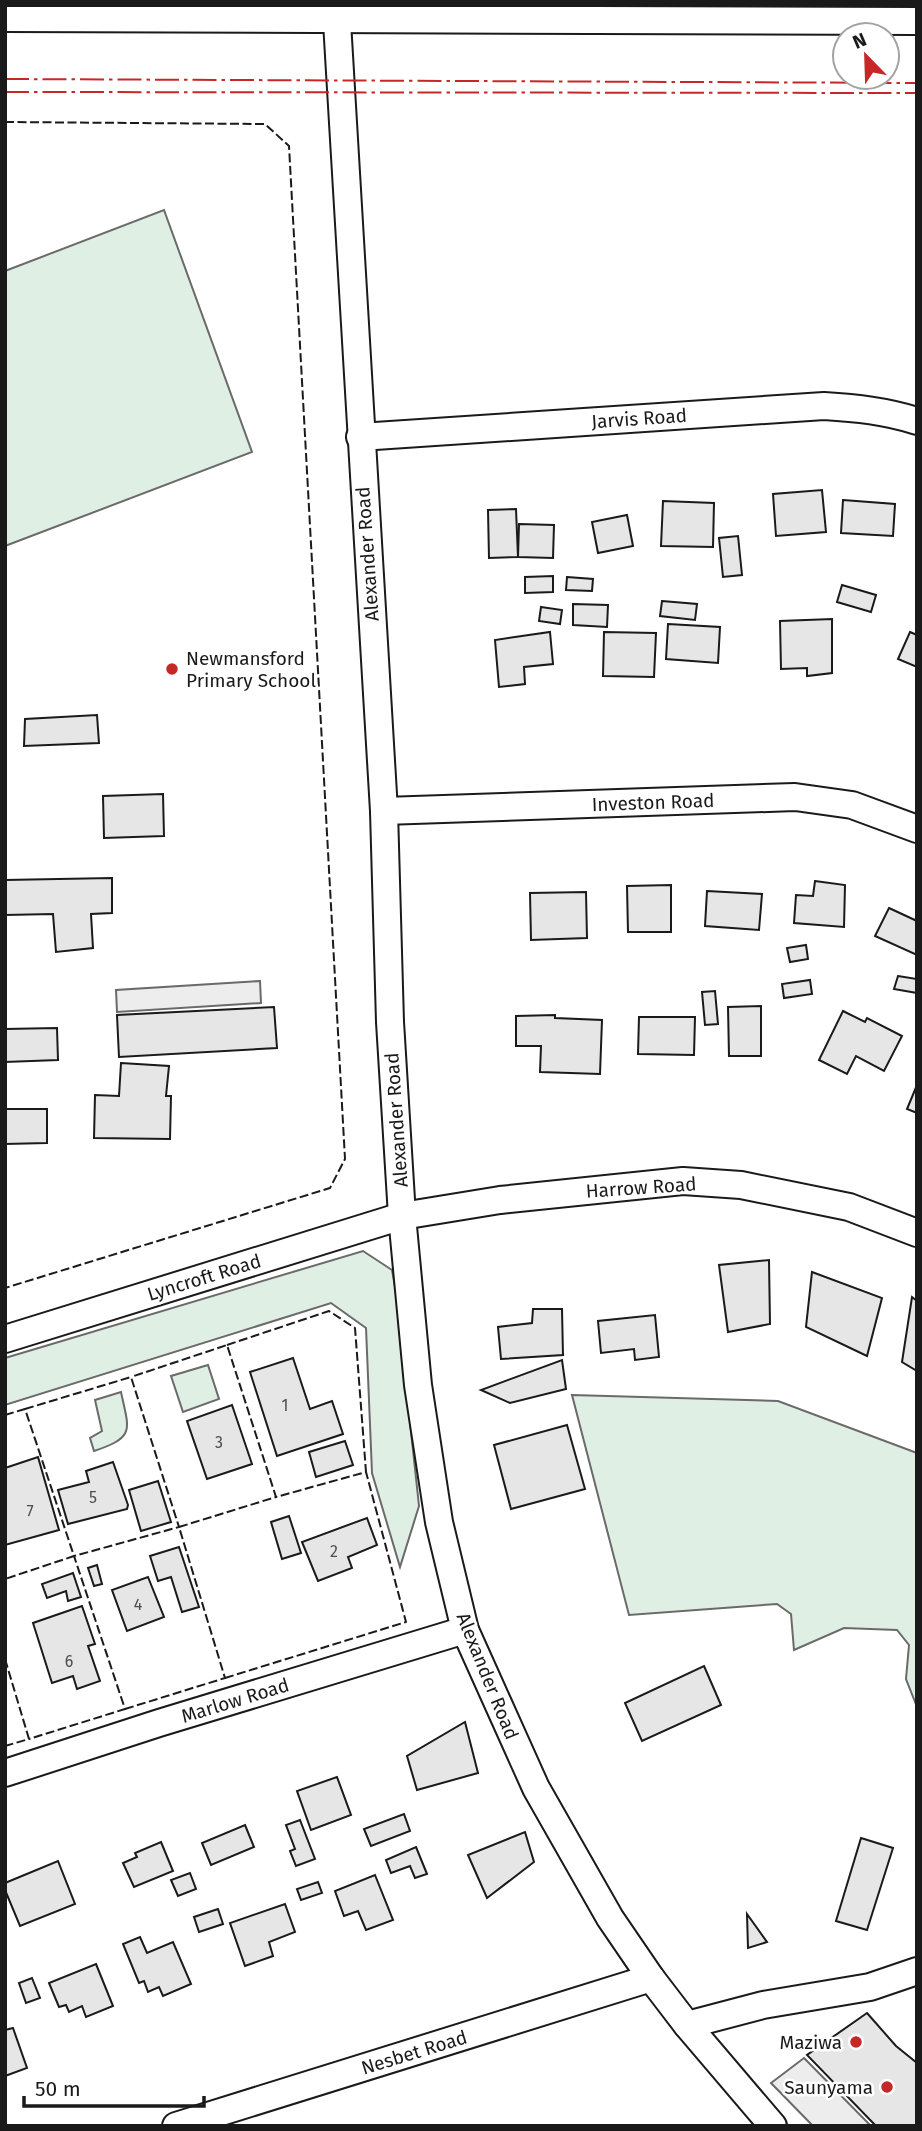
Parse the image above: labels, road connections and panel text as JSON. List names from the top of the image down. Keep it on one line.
{"streets":{"street":["Jarvis Road","Alexander Road","Investon Road","Harrow Road","Lyncroft Road","Marlow Road","Nesbet Road"]},"crossings":[["Jarvis Road","Alexander Road"],["Alexander Road","Investon Road"],["Alexander Road","Harrow Road"],["Alexander Road","Lyncroft Road"],["Alexander Road","Marlow Road"],["Alexander Road","Nesbet Road"],["Harrow Road","Lyncroft Road"]],"places":["Newmansford Primary School","Maziwa","Saunyama"],"house_numbers":["1","3","5","7","2","4","6"],"scale_bar":"50 m","north":"top left"}
